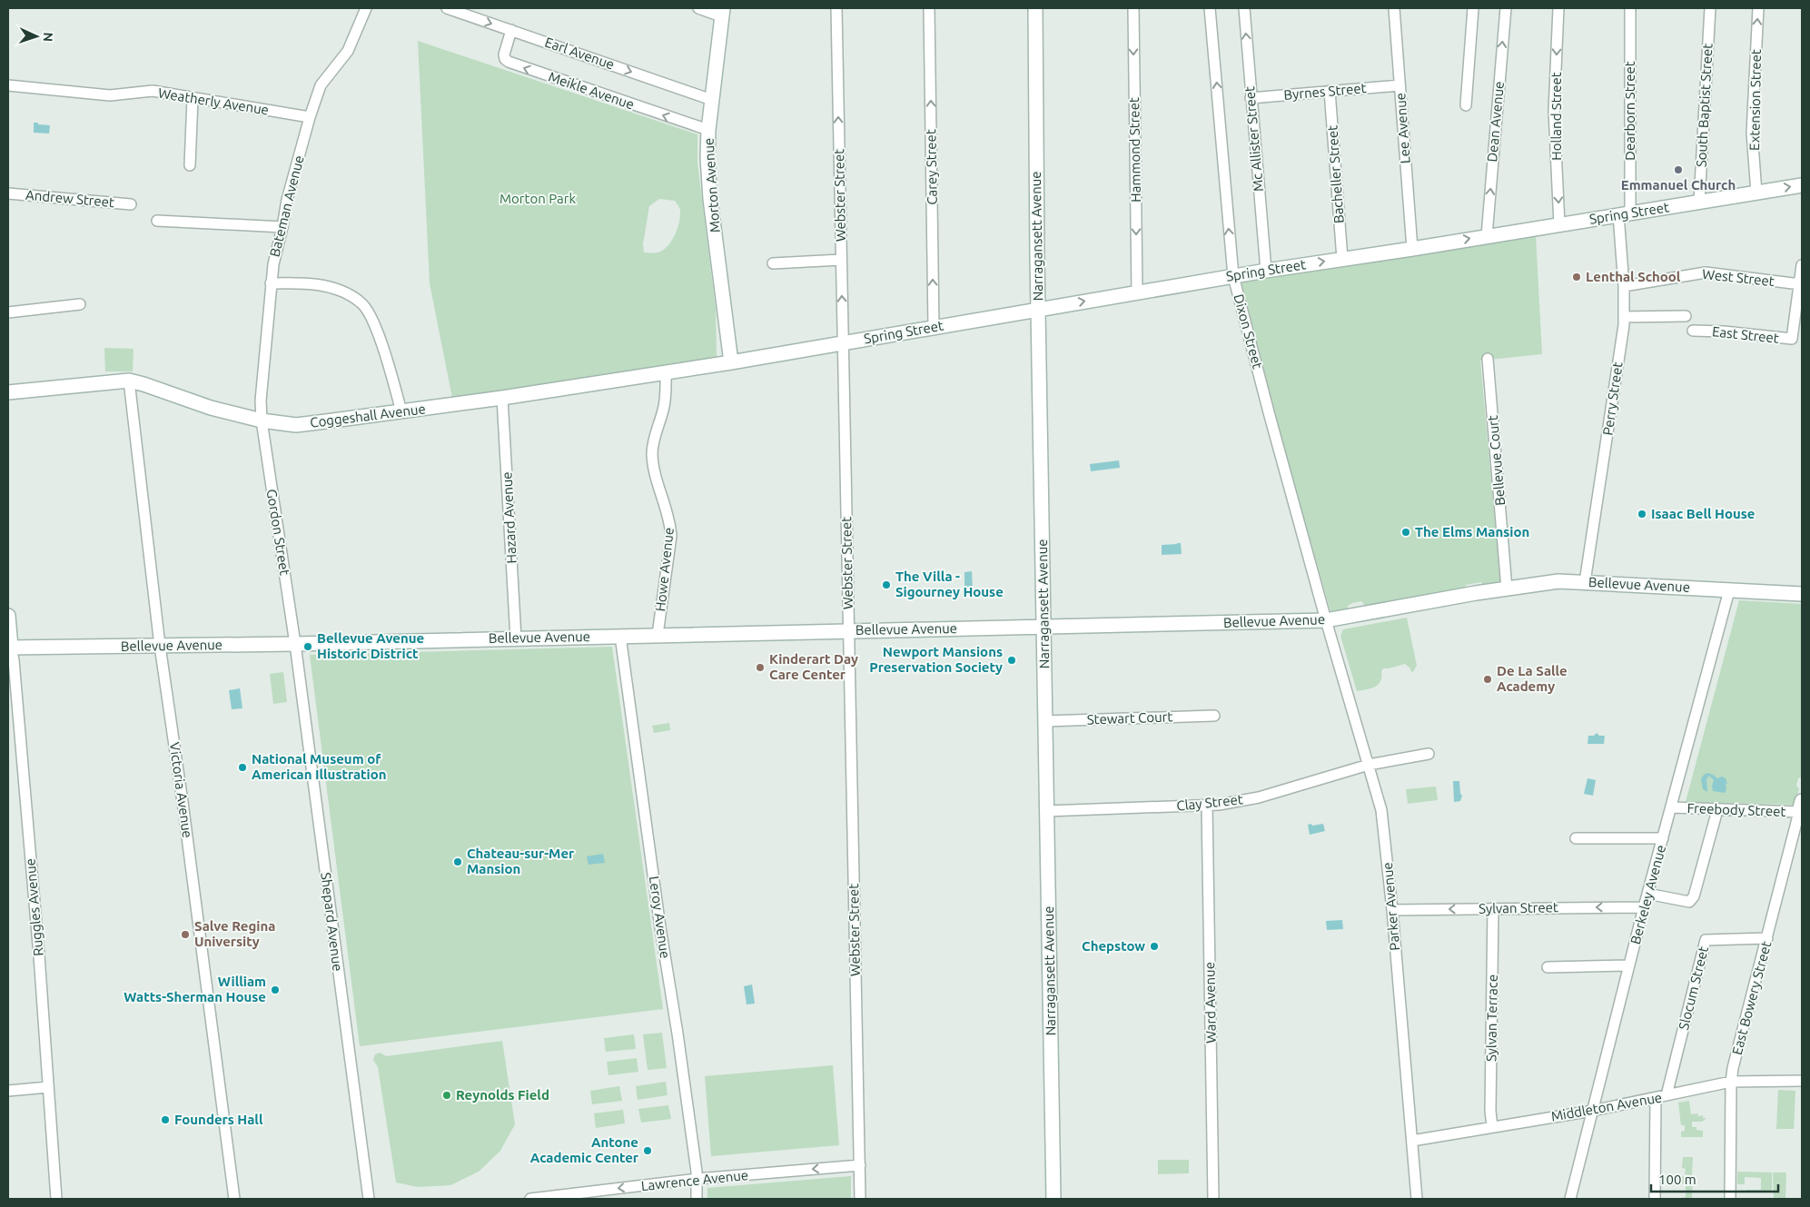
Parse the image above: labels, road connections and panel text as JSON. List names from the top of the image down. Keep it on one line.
{"streets":{"main road":["Morton Avenue","Spring Street","Narragansett Avenue","Coggeshall Avenue","Bellevue Avenue","Ruggles Avenue"],"street":["Earl Avenue","Meikle Avenue","Byrnes Street","Extension Street","Weatherly Avenue","South Baptist Street","Dearborn Street","Holland Street","Dean Avenue","Lee Avenue","Mc Allister Street","Hammond Street","Carey Street","Bacheller Street","Webster Street","Andrew Street","Bateman Avenue","West Street","Dixon Street","East Street","Perry Street","Bellevue Court","Hazard Avenue","Gordon Street","Howe Avenue","Stewart Court","Victoria Avenue","Clay Street","Freebody Street","Berkeley Avenue","Parker Avenue","Sylvan Street","Leroy Avenue","Shepard Avenue","Slocum Street","East Bowery Street","Ward Avenue","Sylvan Terrace","Middleton Avenue","Lawrence Avenue"]},"crossings":[["Earl Avenue","Meikle Avenue"],["Earl Avenue","Morton Avenue"],["Meikle Avenue","Morton Avenue"],["Byrnes Street","Lee Avenue"],["Byrnes Street","Mc Allister Street"],["Byrnes Street","Bacheller Street"],["Extension Street","Spring Street"],["Weatherly Avenue","Bateman Avenue"],["South Baptist Street","Spring Street"],["Dearborn Street","Spring Street"],["Dearborn Street","Perry Street"],["Holland Street","Spring Street"],["Dean Avenue","Spring Street"],["Lee Avenue","Spring Street"],["Mc Allister Street","Spring Street"],["Hammond Street","Spring Street"],["Carey Street","Spring Street"],["Bacheller Street","Spring Street"],["Morton Avenue","Spring Street"],["Morton Avenue","Coggeshall Avenue"],["Webster Street","Spring Street"],["Webster Street","Bellevue Avenue"],["Webster Street","Lawrence Avenue"],["Bateman Avenue","Coggeshall Avenue"],["Bateman Avenue","Gordon Street"],["Spring Street","Narragansett Avenue"],["Spring Street","Dixon Street"],["Spring Street","Perry Street"],["Spring Street","Coggeshall Avenue"],["Narragansett Avenue","Bellevue Avenue"],["Narragansett Avenue","Stewart Court"],["Narragansett Avenue","Clay Street"],["West Street","East Street"],["West Street","Perry Street"],["Dixon Street","Bellevue Avenue"],["Dixon Street","Parker Avenue"],["Perry Street","Bellevue Avenue"],["Coggeshall Avenue","Hazard Avenue"],["Coggeshall Avenue","Gordon Street"],["Coggeshall Avenue","Howe Avenue"],["Coggeshall Avenue","Victoria Avenue"],["Bellevue Court","Bellevue Avenue"],["Hazard Avenue","Bellevue Avenue"],["Gordon Street","Bellevue Avenue"],["Gordon Street","Shepard Avenue"],["Howe Avenue","Bellevue Avenue"],["Bellevue Avenue","Victoria Avenue"],["Bellevue Avenue","Berkeley Avenue"],["Bellevue Avenue","Parker Avenue"],["Bellevue Avenue","Ruggles Avenue"],["Bellevue Avenue","Leroy Avenue"],["Bellevue Avenue","Shepard Avenue"],["Clay Street","Parker Avenue"],["Clay Street","Ward Avenue"],["Freebody Street","Berkeley Avenue"],["Freebody Street","East Bowery Street"],["Berkeley Avenue","Sylvan Street"],["Berkeley Avenue","Middleton Avenue"],["Parker Avenue","Sylvan Street"],["Parker Avenue","Middleton Avenue"],["Sylvan Street","Sylvan Terrace"],["Leroy Avenue","Lawrence Avenue"],["Slocum Street","East Bowery Street"],["Slocum Street","Middleton Avenue"],["East Bowery Street","Middleton Avenue"],["Sylvan Terrace","Middleton Avenue"]],"one_way":["Earl Avenue","Meikle Avenue","Extension Street","Hammond Street","Carey Street","Dixon Street","Lawrence Avenue"],"parks":["Morton Park"],"places":["Emmanuel Church","Lenthal School","Isaac Bell House","The Elms Mansion","The Villa - Sigourney House","Bellevue Avenue Historic District","Newport Mansions Preservation Society","Kinderart Day Care Center","De La Salle Academy","National Museum of American Illustration","Chateau-sur-Mer Mansion","Salve Regina University","Chepstow","William Watts-Sherman House","Reynolds Field","Founders Hall","Antone Academic Center"],"scale_bar":"100 m","north":"right"}
